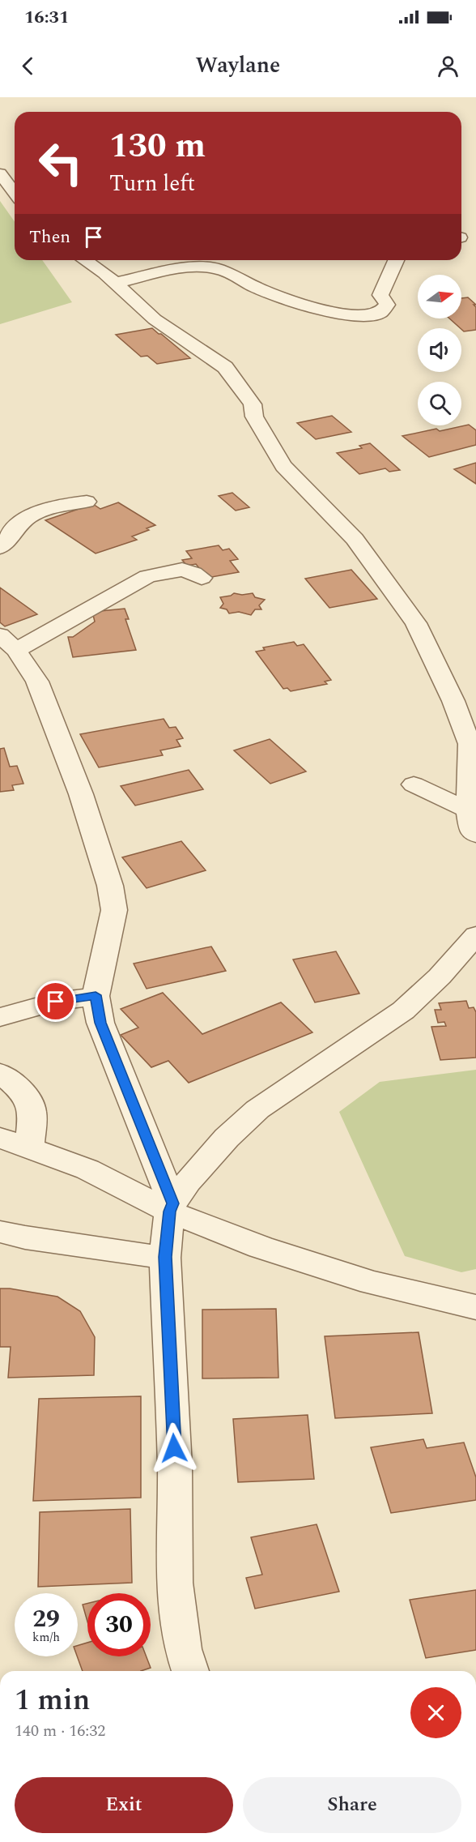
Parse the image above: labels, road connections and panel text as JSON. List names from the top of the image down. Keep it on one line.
{"north":"right","page":{"status":"16:31","header":"Waylane","turn":["130 m","Turn left"],"then":"Then","speed":"29 km/h","limit":"30","heading":["1 min","140 m · 16:32"],"buttons":["Exit","Share"]}}
